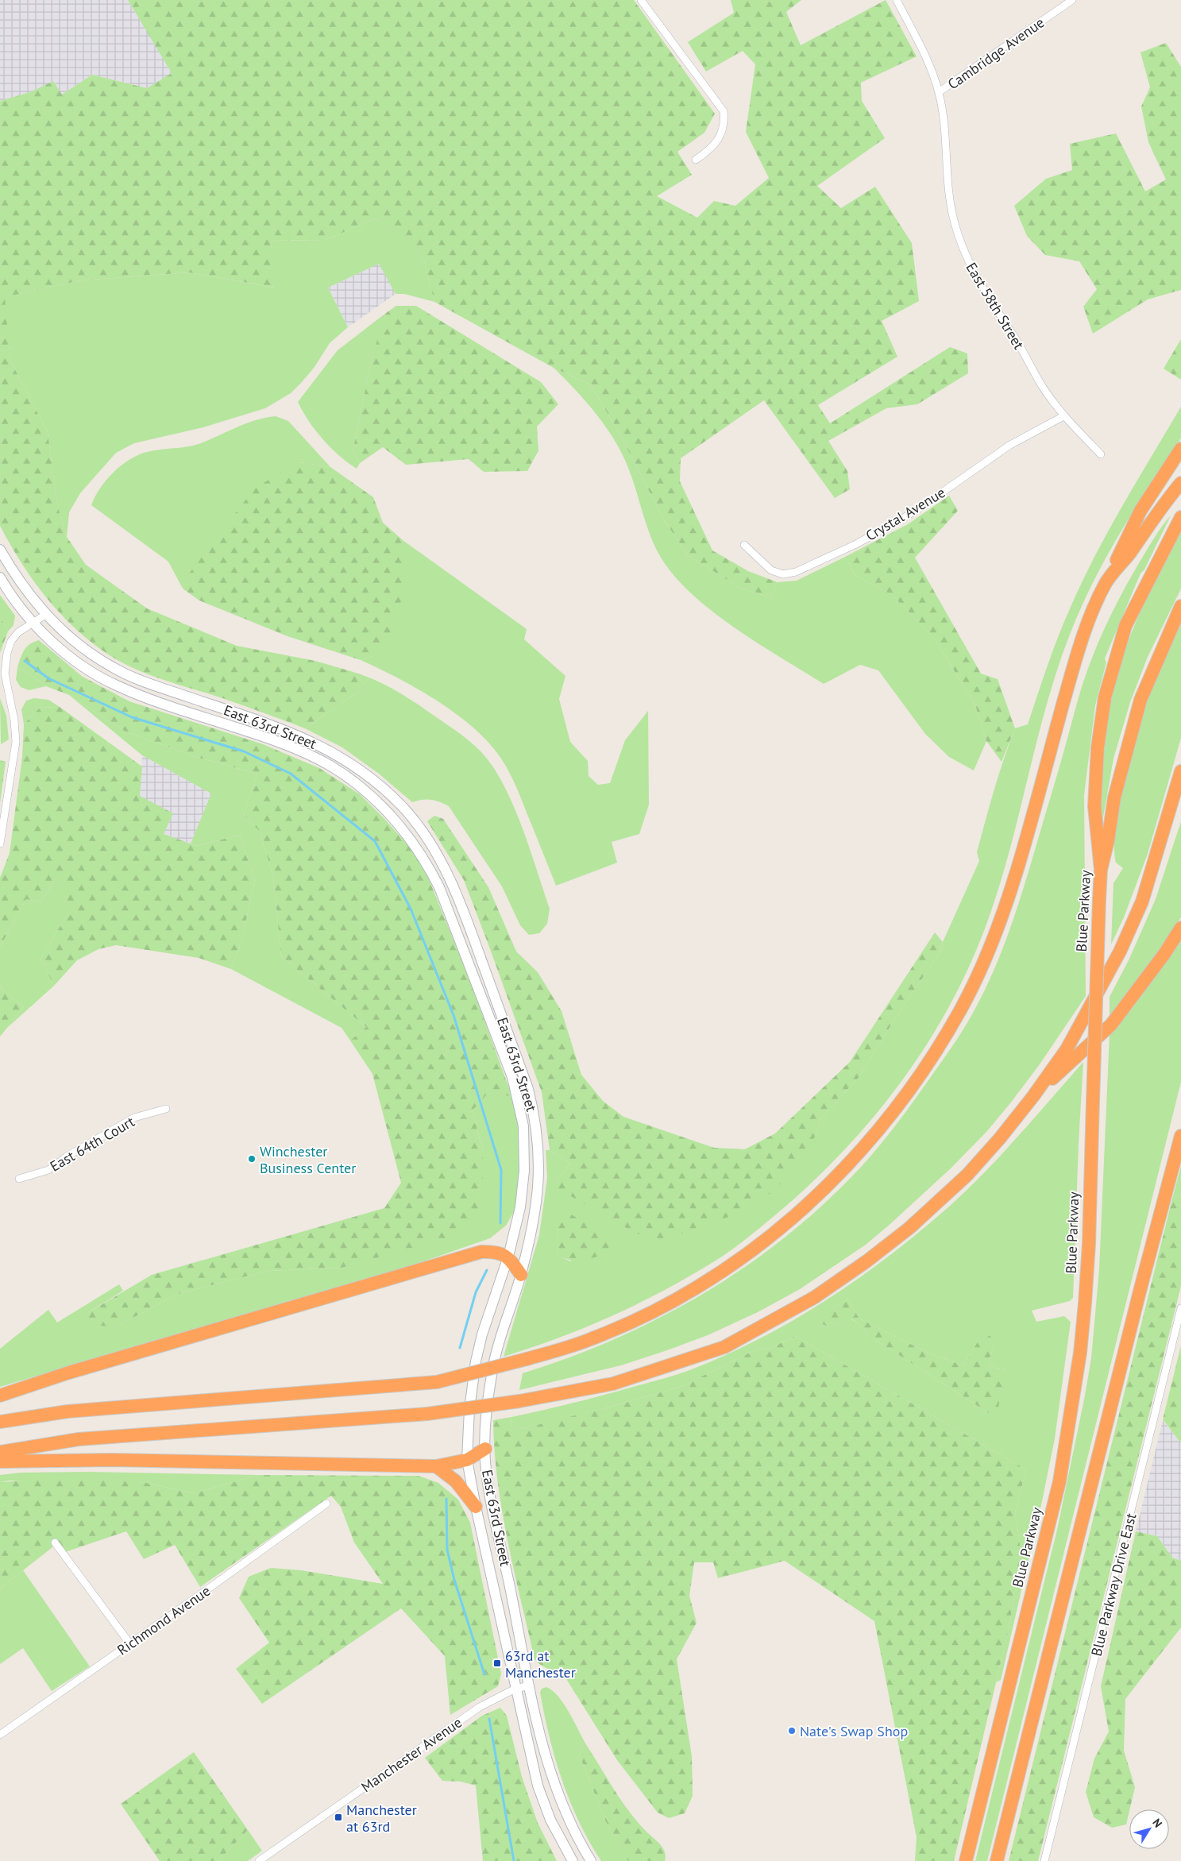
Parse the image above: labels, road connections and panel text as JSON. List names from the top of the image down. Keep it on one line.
{"streets":{"highway":["Blue Parkway"],"main road":["East 63rd Street"],"street":["Cambridge Avenue","East 58th Street","Crystal Avenue","East 64th Court","Blue Parkway Drive East","Richmond Avenue","Manchester Avenue"]},"crossings":[["Cambridge Avenue","East 58th Street"],["East 58th Street","Crystal Avenue"],["East 63rd Street","Manchester Avenue"]],"places":{"other":["Winchester Business Center","Nate's Swap Shop"],"transit":["63rd at Manchester","Manchester at 63rd"]},"north":"top right"}
